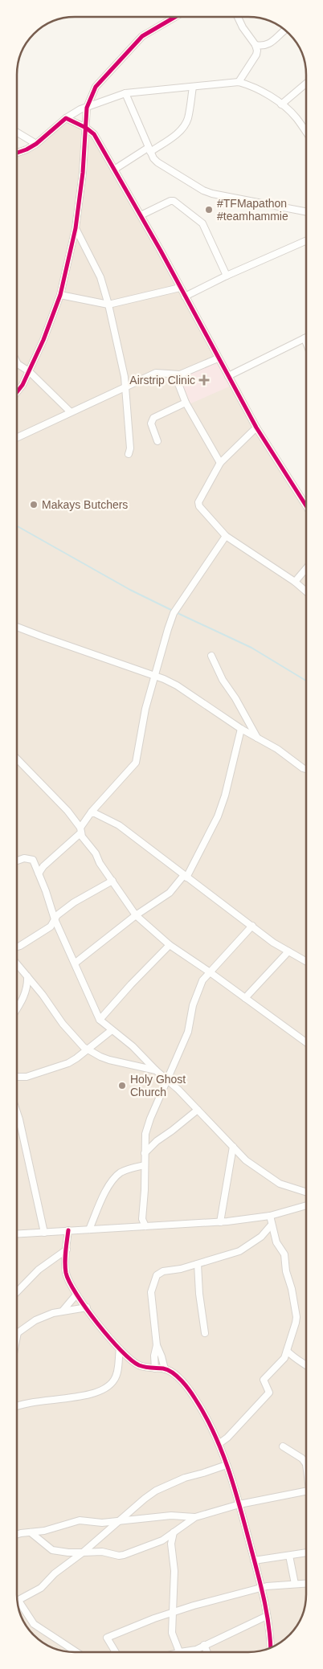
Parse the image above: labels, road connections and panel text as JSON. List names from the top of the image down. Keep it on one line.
{"places":{"other":["#TFMapathon #teamhammie","Makays Butchers","Holy Ghost Church"],"health":["Airstrip Clinic"]}}
